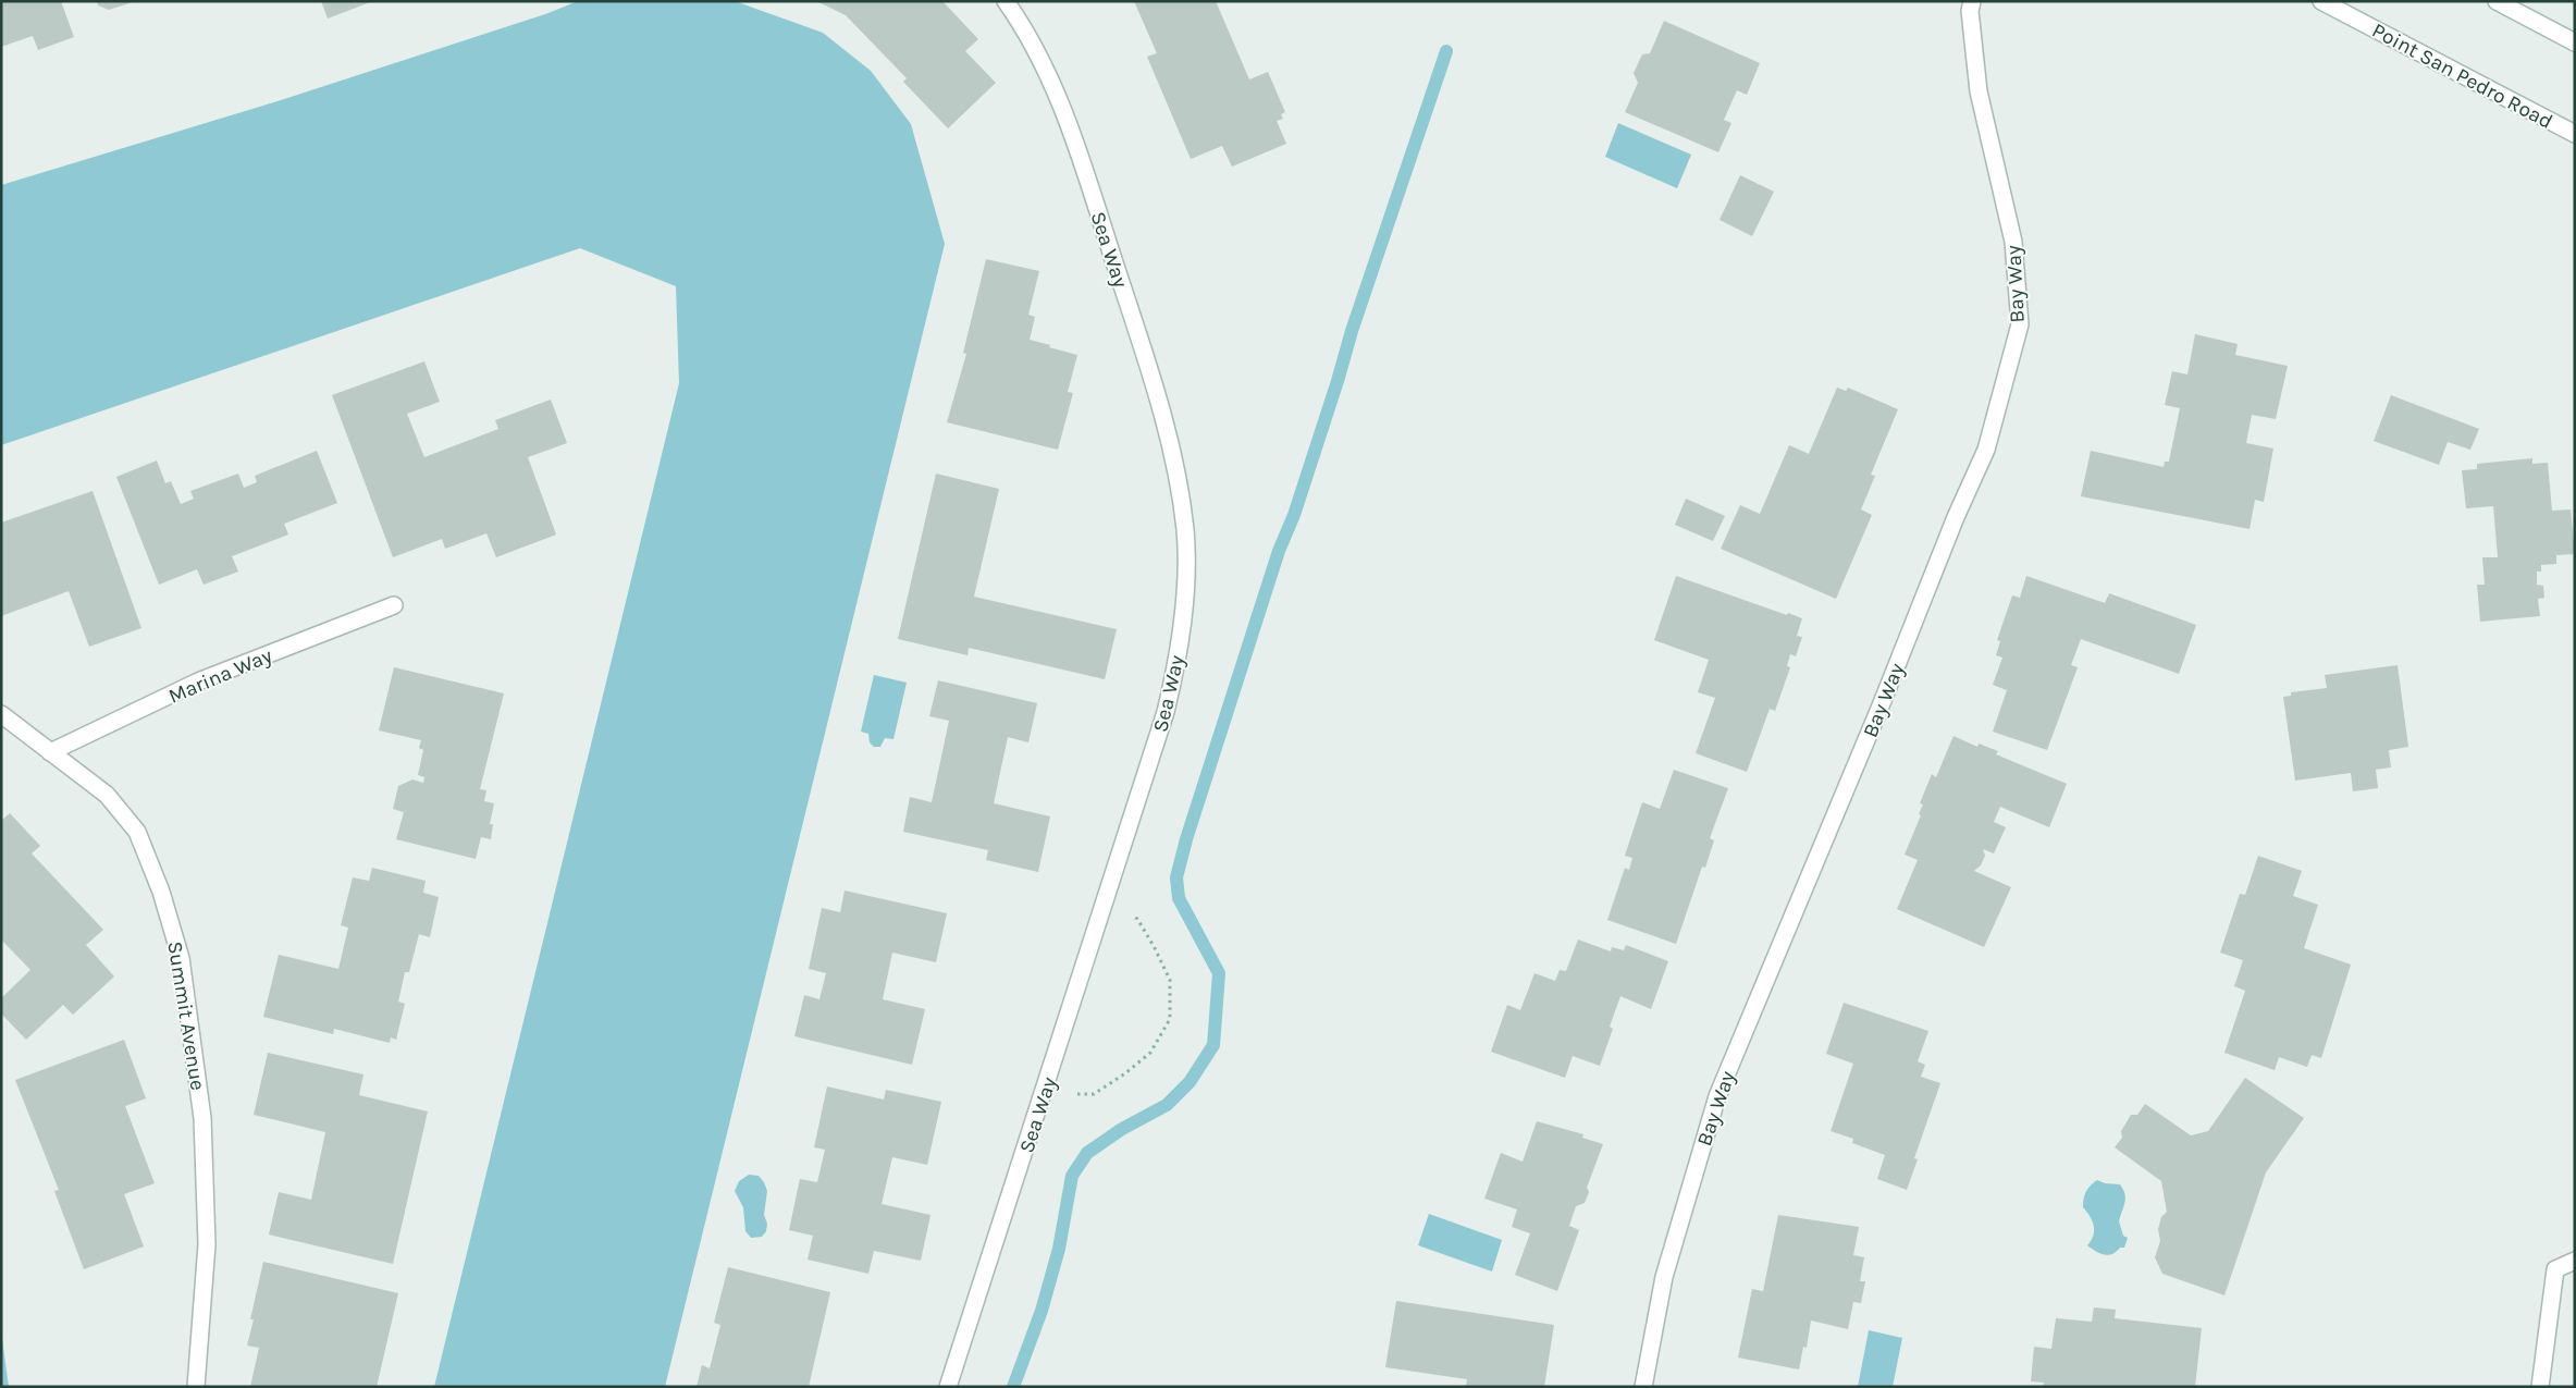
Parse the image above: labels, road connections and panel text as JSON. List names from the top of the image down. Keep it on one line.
{"streets":{"street":["Point San Pedro Road","Sea Way","Bay Way","Marina Way","Summit Avenue"]},"crossings":[["Marina Way","Summit Avenue"]]}
